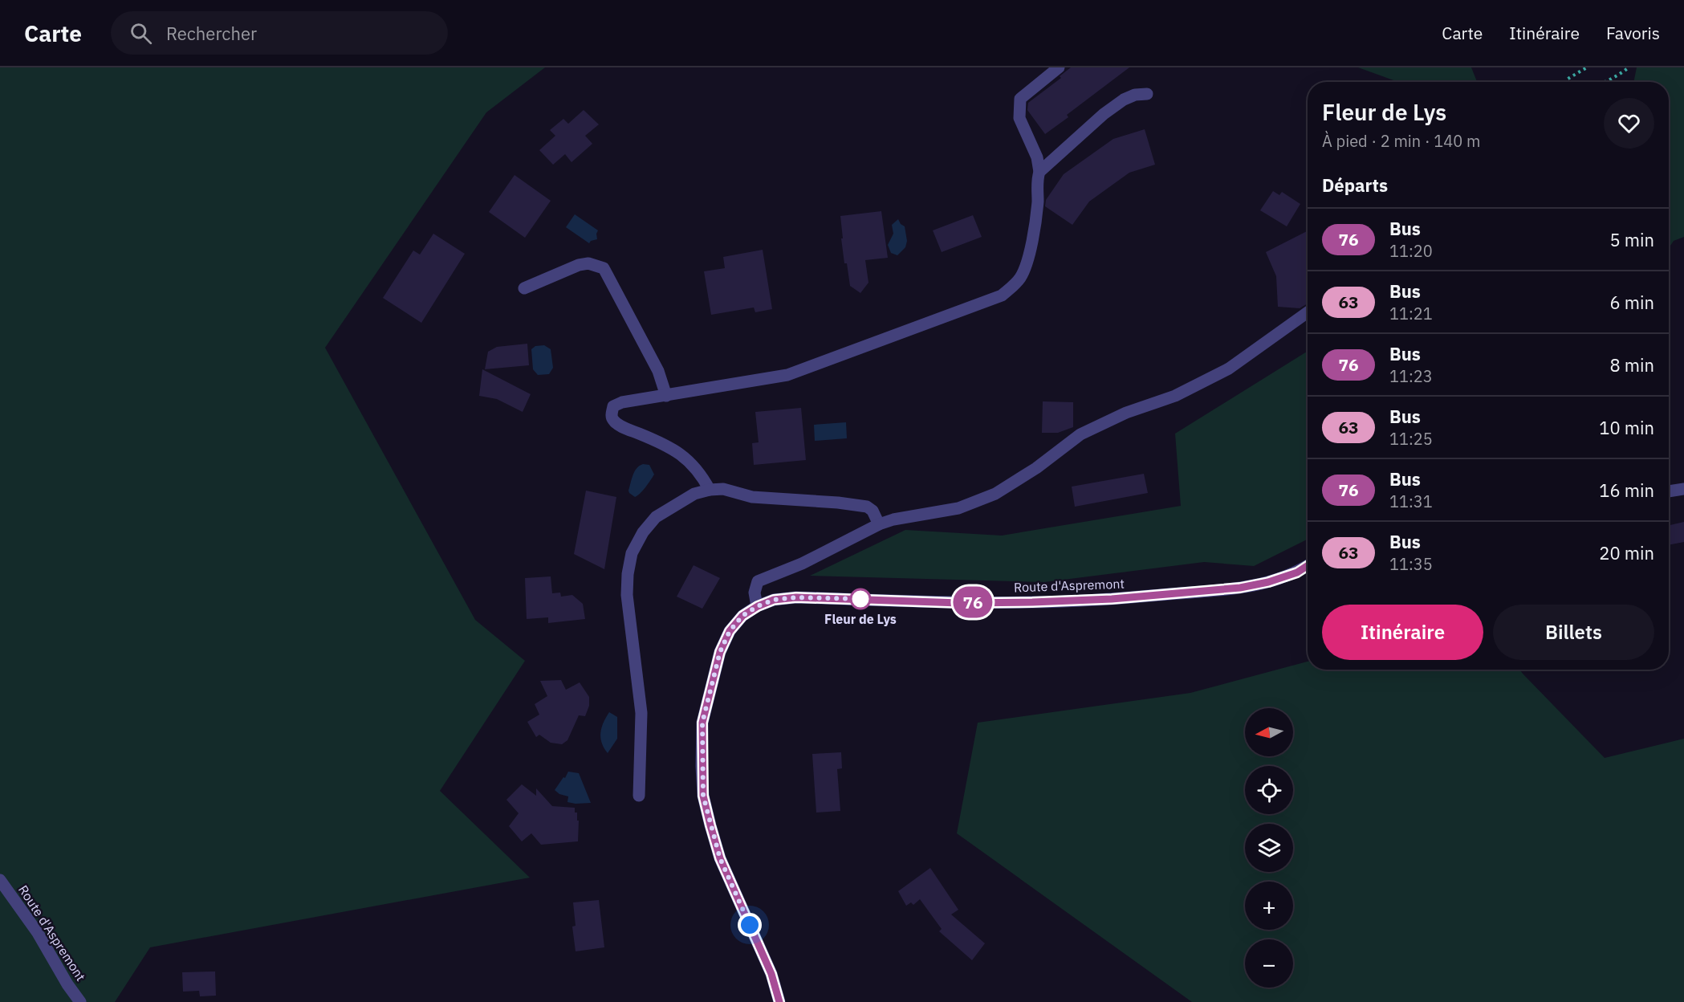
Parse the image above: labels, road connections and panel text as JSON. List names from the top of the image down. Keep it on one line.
{"streets":{"street":["Route d'Aspremont"]},"places":["Fleur de Lys"],"lines":["bus line 76"],"north":"left","page":{"header":"Carte","search":"Rechercher","nav":["Carte","Itinéraire","Favoris"],"on_map":"76","heading":[["Fleur de Lys","À pied · 2 min · 140 m"],"Départs"],"list":[{"mark":"76","name":"Bus","note":"11:20","value":"5 min"},{"mark":"63","name":"Bus","note":"11:21","value":"6 min"},{"mark":"76","name":"Bus","note":"11:23","value":"8 min"},{"mark":"63","name":"Bus","note":"11:25","value":"10 min"},{"mark":"76","name":"Bus","note":"11:31","value":"16 min"},{"mark":"63","name":"Bus","note":"11:35","value":"20 min"}],"buttons":["Itinéraire","Billets"],"map_buttons":["+","−"]}}
